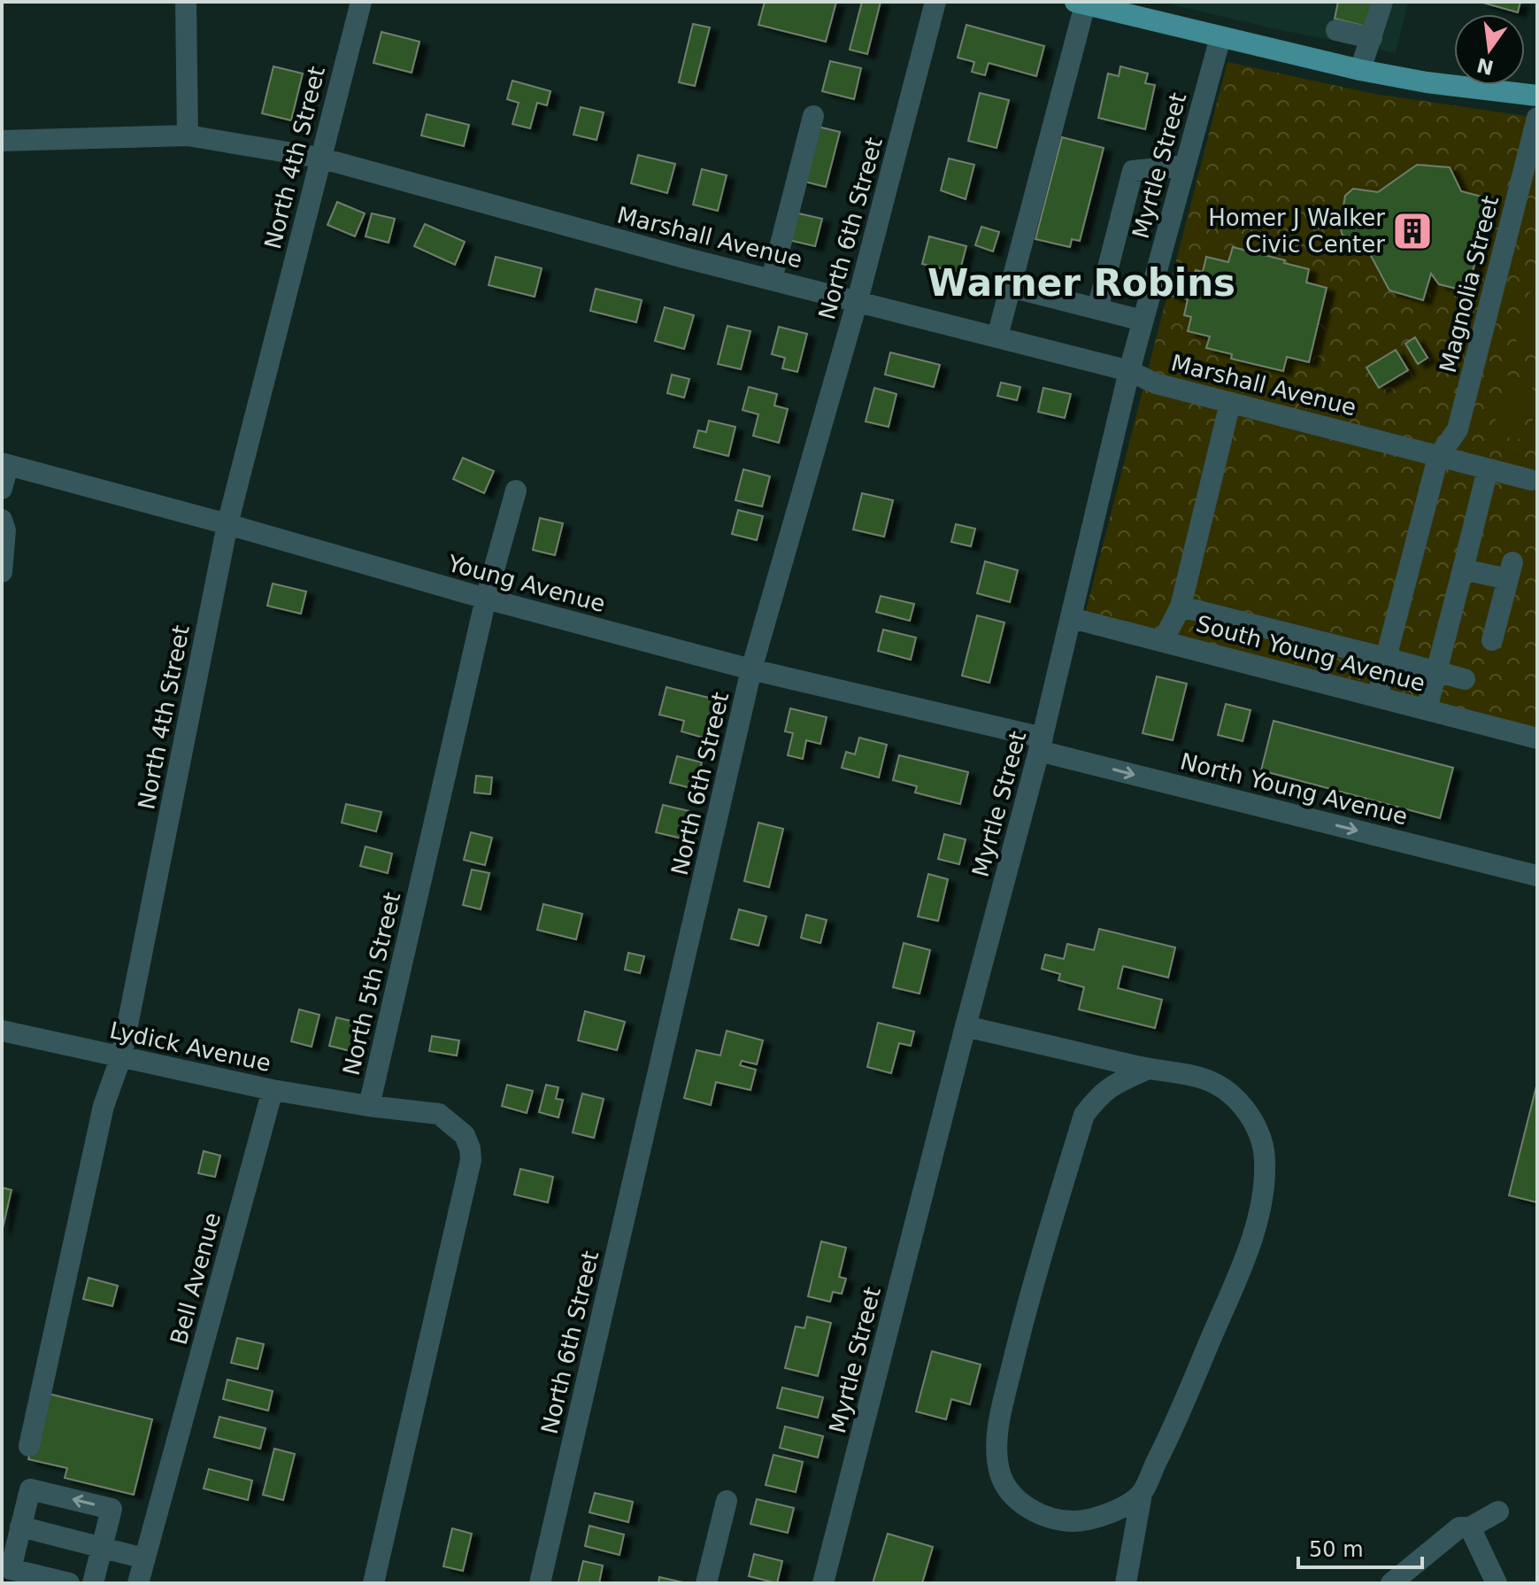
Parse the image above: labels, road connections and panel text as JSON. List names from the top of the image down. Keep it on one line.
{"streets":{"street":["North 4th Street","Myrtle Street","North 6th Street","Marshall Avenue","Magnolia Street","Young Avenue","South Young Avenue","North Young Avenue","North 5th Street","Lydick Avenue","Bell Avenue"]},"crossings":[["North 4th Street","Marshall Avenue"],["North 4th Street","Young Avenue"],["North 4th Street","Lydick Avenue"],["Myrtle Street","Marshall Avenue"],["Myrtle Street","Young Avenue"],["Myrtle Street","South Young Avenue"],["Myrtle Street","North Young Avenue"],["North 6th Street","Marshall Avenue"],["North 6th Street","Young Avenue"],["Marshall Avenue","Magnolia Street"],["Magnolia Street","South Young Avenue"],["Young Avenue","North Young Avenue"],["Young Avenue","North 5th Street"],["North 5th Street","Lydick Avenue"],["Lydick Avenue","Bell Avenue"]],"districts":["Warner Robins"],"places":{"building":["Homer J Walker Civic Center"]},"scale_bar":"50 m","north":"bottom"}
